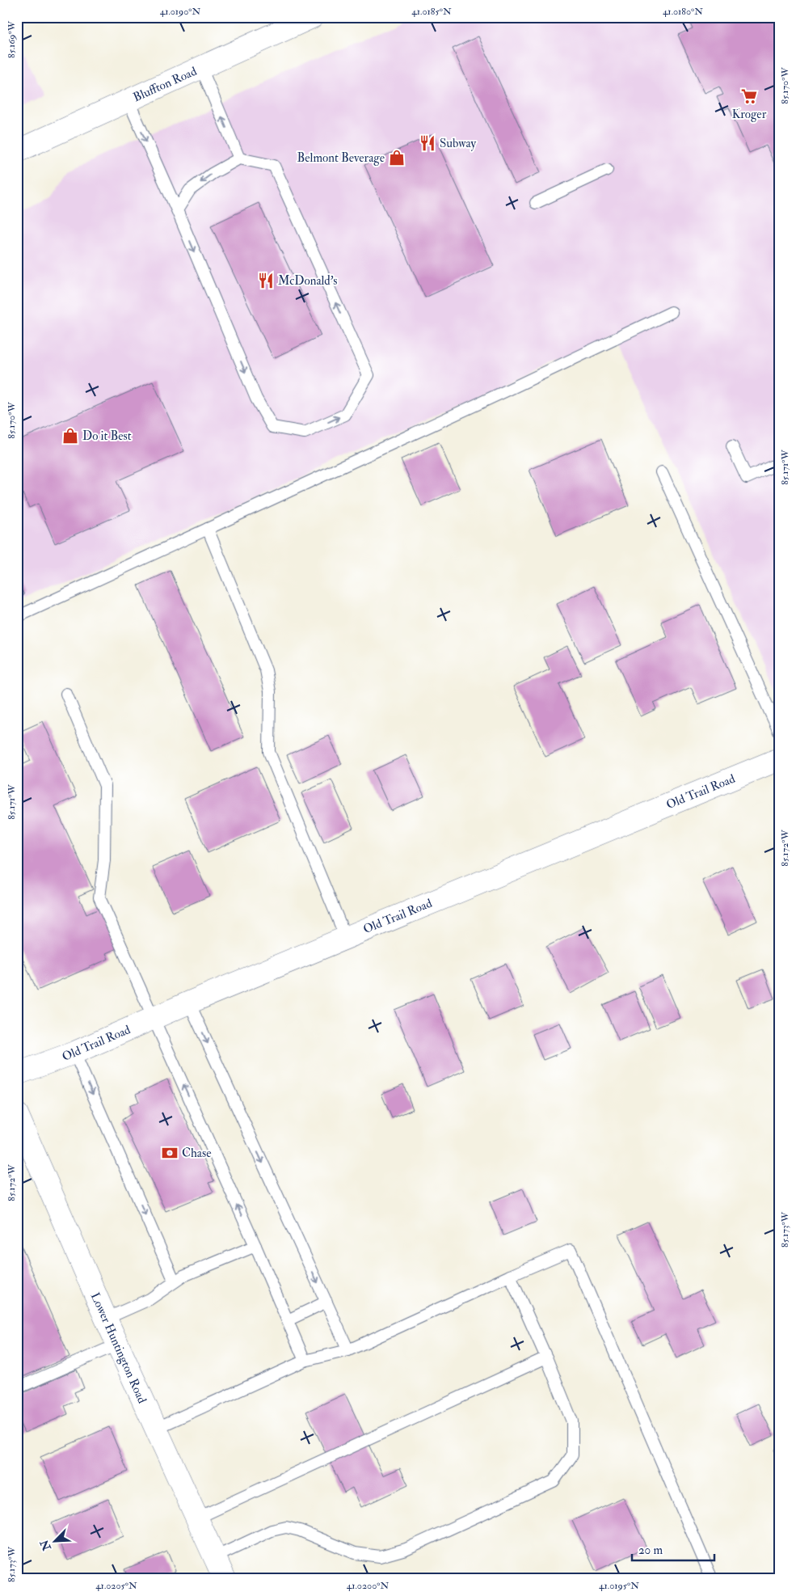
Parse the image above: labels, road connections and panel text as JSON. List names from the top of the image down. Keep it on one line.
{"streets":{"main road":["Bluffton Road","Old Trail Road","Lower Huntington Road"]},"places":{"supermarket":["Kroger"],"restaurant":["Subway","McDonald's"],"shop":["Belmont Beverage","Do it Best"],"bank":["Chase"]},"scale_bar":"20 m","north":"bottom left","coordinates":["41.0190°N","41.0185°N","41.0180°N","85.169°W","85.170°W","85.171°W","85.172°W","85.173°W","41.0205°N","41.0200°N","41.0195°N"]}
